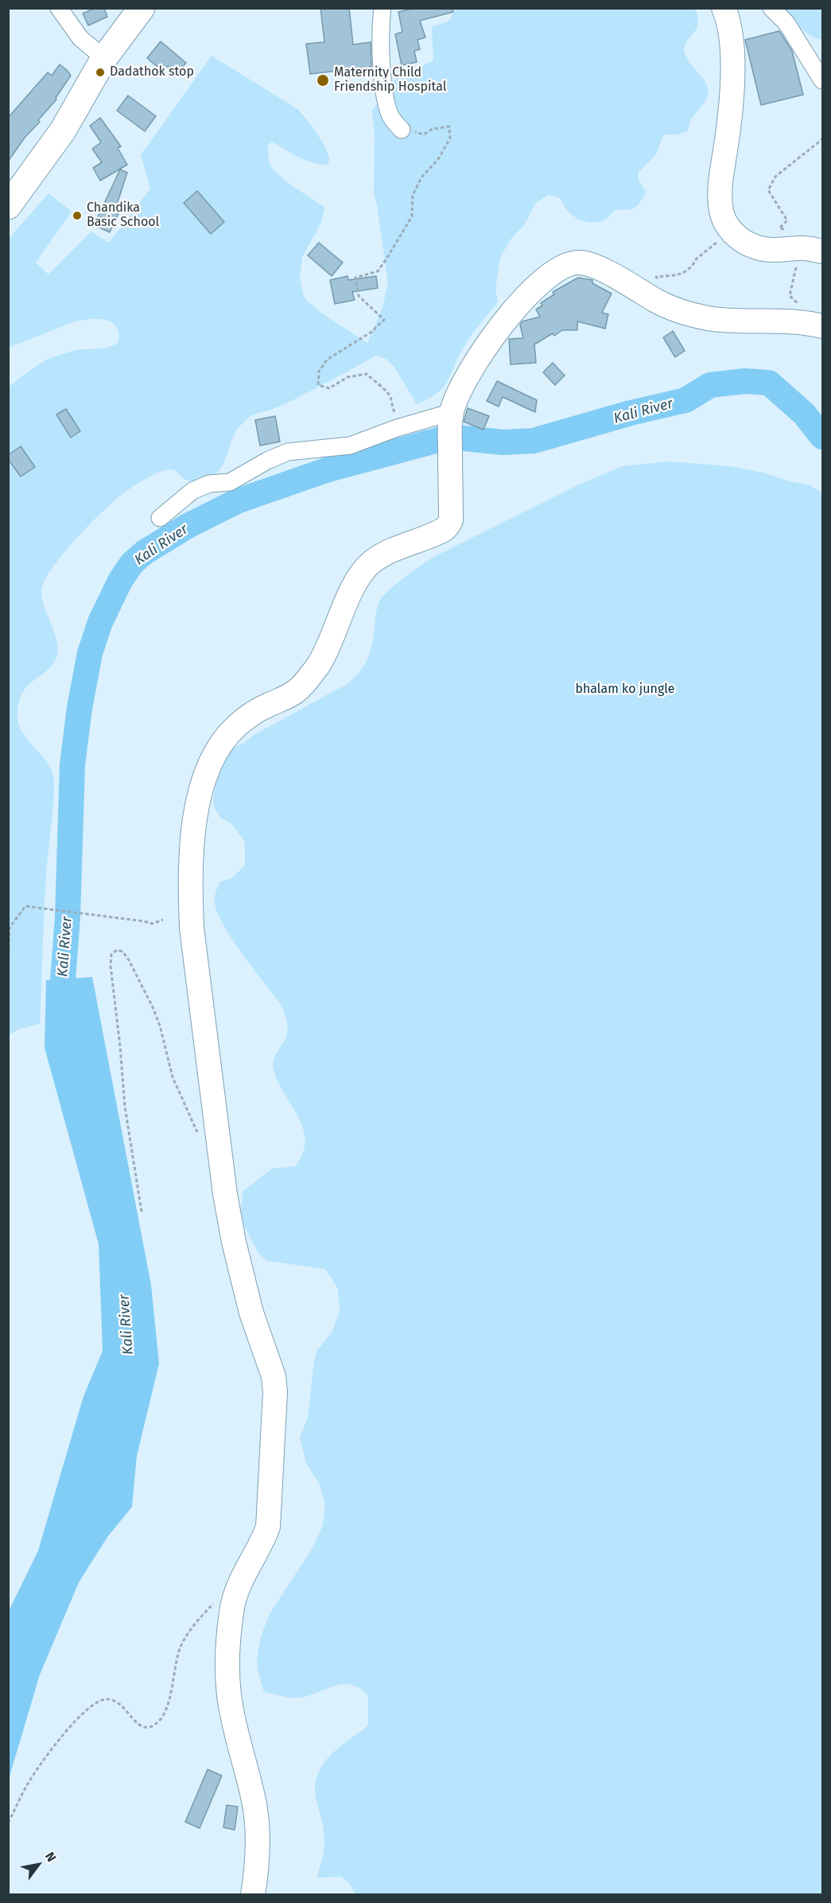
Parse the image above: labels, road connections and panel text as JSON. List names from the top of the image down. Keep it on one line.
{"water":["Kali River"],"parks":["bhalam ko jungle"],"places":["Dadathok stop","Maternity Child Friendship Hospital","Chandika Basic School"],"north":"top right"}
